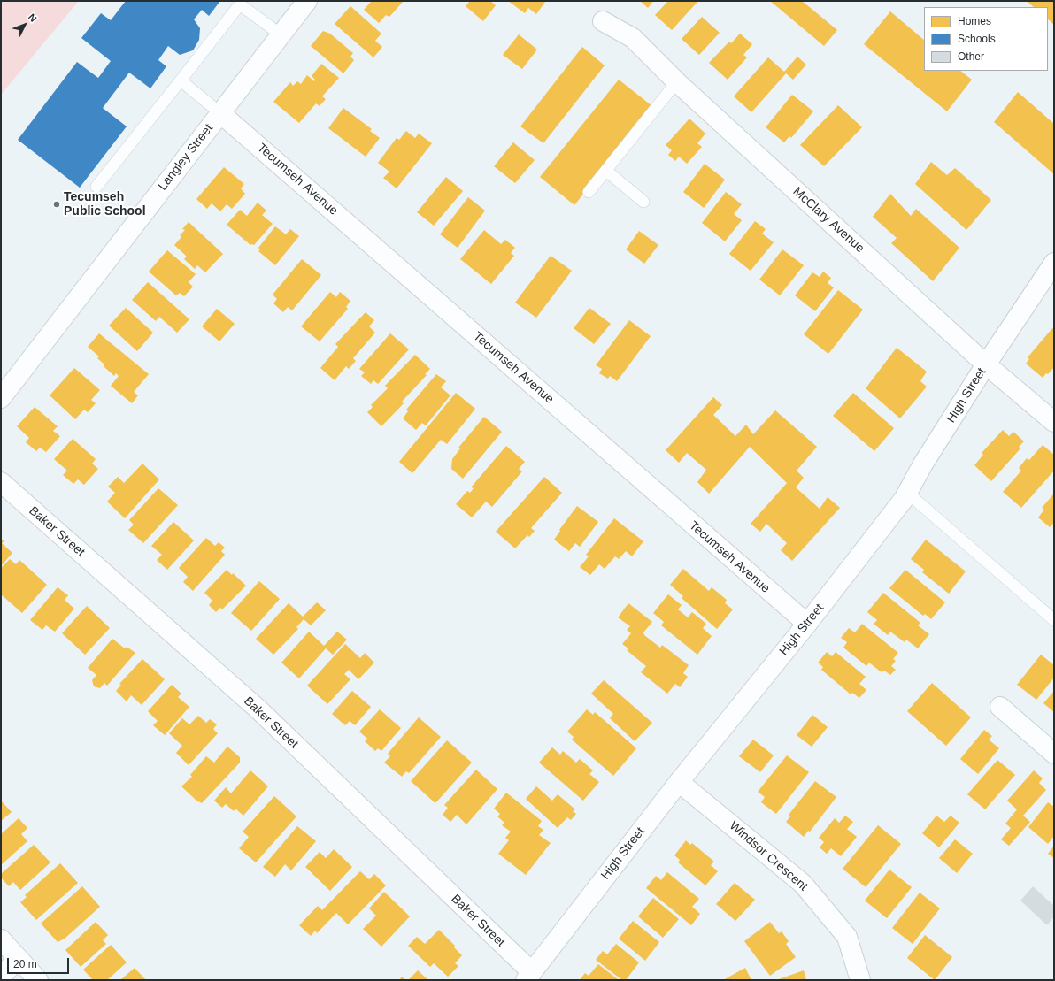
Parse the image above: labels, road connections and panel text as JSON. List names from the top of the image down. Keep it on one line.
{"streets":{"street":["Langley Street","Tecumseh Avenue","McClary Avenue","High Street","Baker Street","Windsor Crescent"]},"crossings":[["Langley Street","Tecumseh Avenue"],["Tecumseh Avenue","High Street"],["McClary Avenue","High Street"],["High Street","Baker Street"],["High Street","Windsor Crescent"]],"places":["Tecumseh Public School"],"legend":["Homes","Schools","Other"],"scale_bar":"20 m","north":"top right"}
